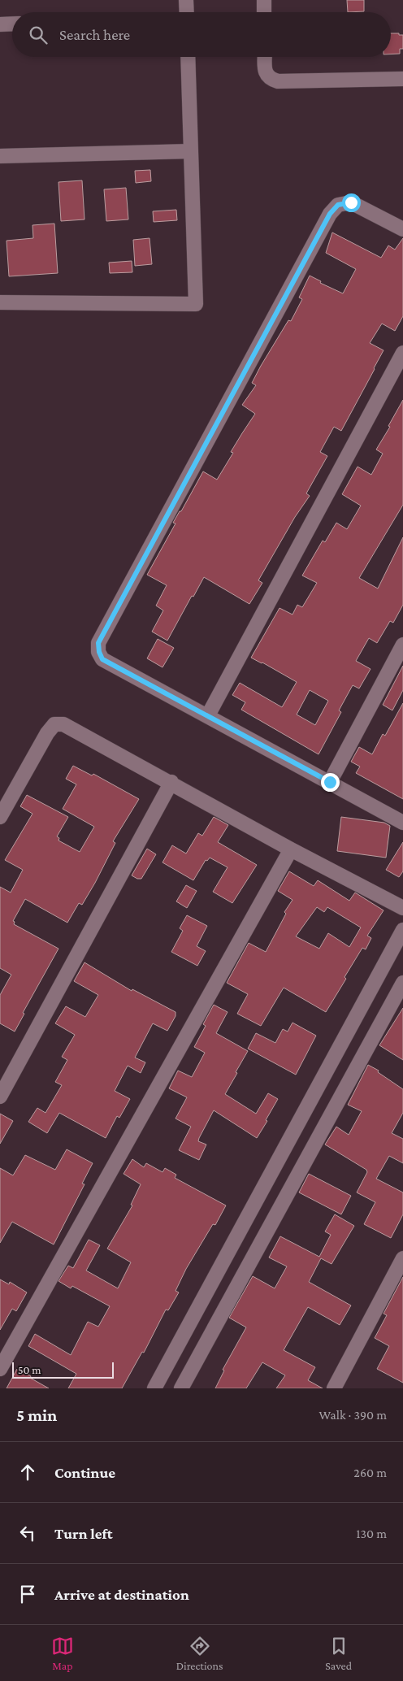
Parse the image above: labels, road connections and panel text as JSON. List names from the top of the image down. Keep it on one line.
{"scale_bar":"50 m","page":{"search":"Search here","scale":"50 m","heading":["5 min","Walk · 390 m"],"list":[["Continue","260 m"],["Turn left","130 m"],"Arrive at destination"],"nav":["Map","Directions","Saved"]}}
